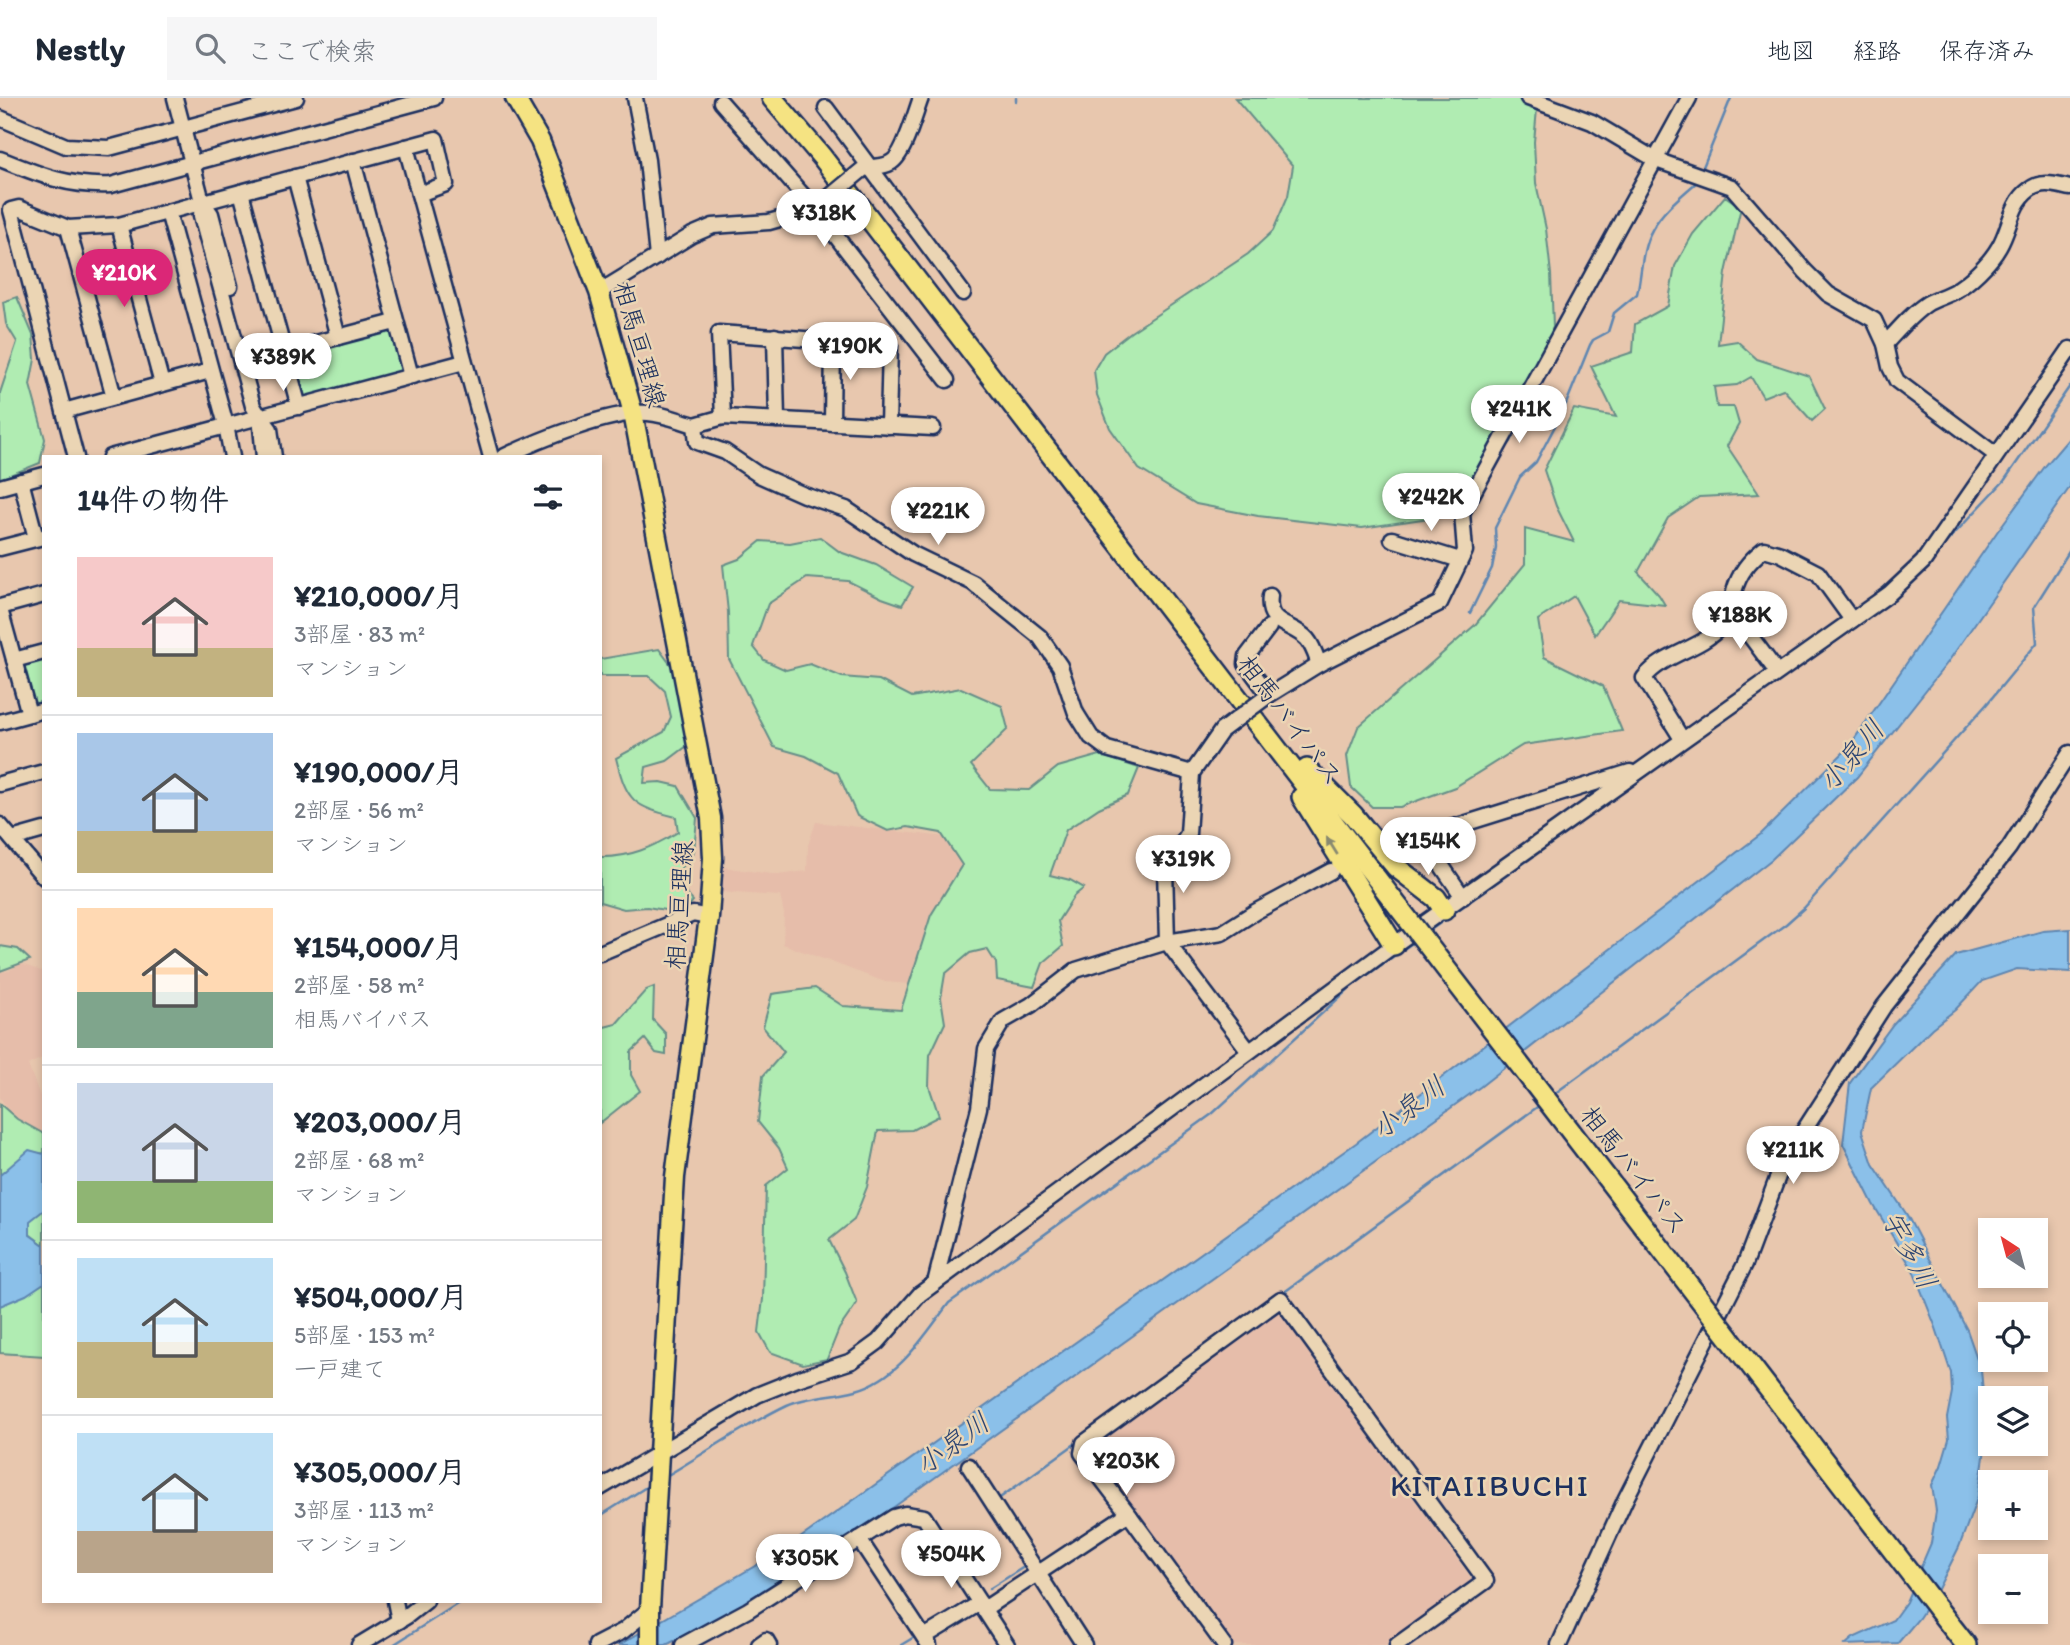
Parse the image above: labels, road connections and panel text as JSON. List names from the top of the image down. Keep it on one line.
{"streets":{"highway":["相馬バイパス"],"main road":["相馬亘理線"]},"districts":["KITAIIBUCHI"],"water":["小泉川","宇多川"],"north":"top left","page":{"header":"Nestly","search":"ここで検索","nav":["地図","経路","保存済み"],"price":["¥318K","¥210K","¥190K","¥389K","¥241K","¥242K","¥221K","¥188K","¥154K","¥319K","¥211K","¥203K","¥504K","¥305K"],"heading":"14件の物件","list":[{"name":"¥210,000/月","note":"3部屋 · 83 m² · マンション"},{"name":"¥190,000/月","note":"2部屋 · 56 m² · マンション"},{"name":"¥154,000/月","note":"2部屋 · 58 m² · 相馬バイパス"},{"name":"¥203,000/月","note":"2部屋 · 68 m² · マンション"},{"name":"¥504,000/月","note":"5部屋 · 153 m² · 一戸建て"},{"name":"¥305,000/月","note":"3部屋 · 113 m² · マンション"}],"map_buttons":["+","−"]}}
